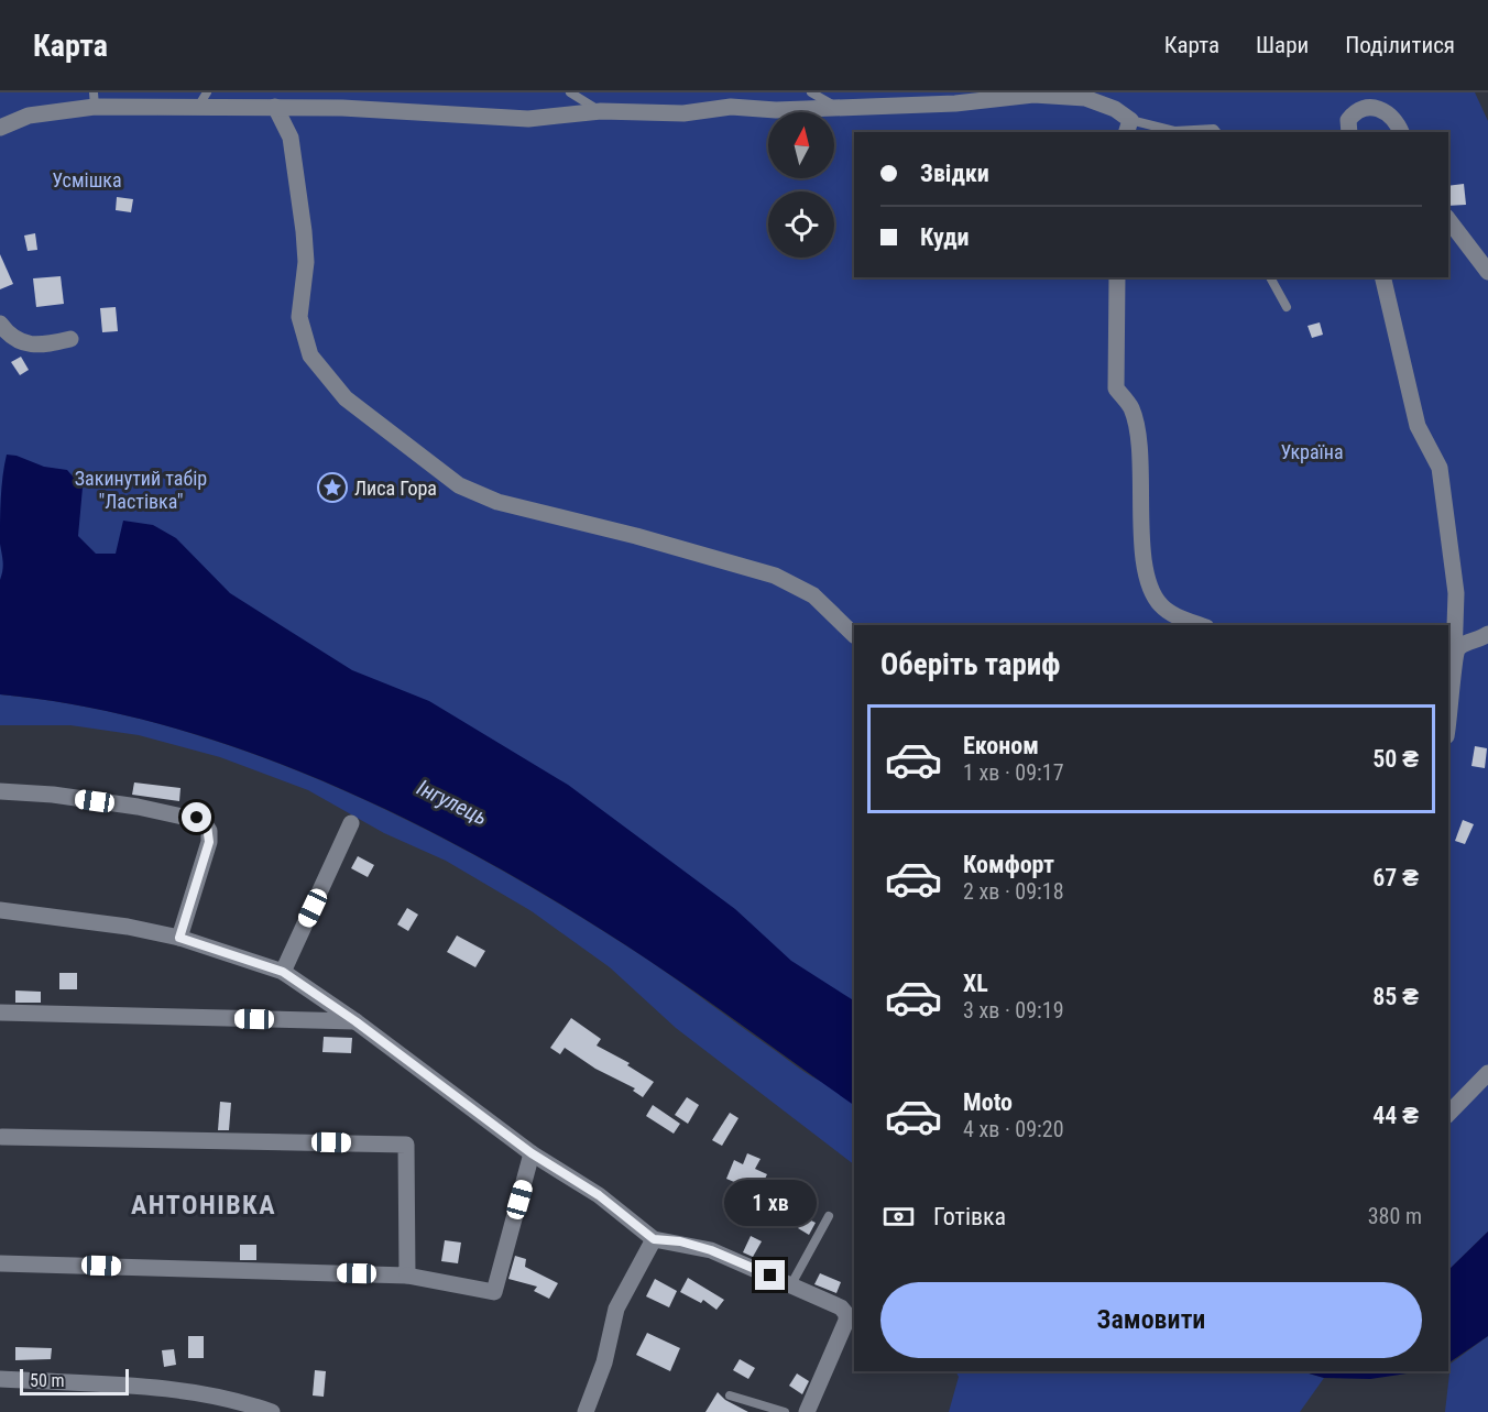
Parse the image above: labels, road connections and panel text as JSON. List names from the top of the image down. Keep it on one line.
{"districts":["АНТОНІВКА"],"water":["Інгулець"],"parks":["Усмішка","Україна","Закинутий табір \"Ластівка\""],"places":{"place":["Лиса Гора"]},"scale_bar":"50 m","north":"top","page":{"header":"Карта","nav":["Карта","Шари","Поділитися"],"banner":["Звідки","Куди"],"heading":"Оберіть тариф","list":[{"name":"Економ","note":"1 хв · 09:17","value":"50 ₴"},{"name":"Комфорт","note":"2 хв · 09:18","value":"67 ₴"},{"name":"XL","note":"3 хв · 09:19","value":"85 ₴"},{"name":"Moto","note":"4 хв · 09:20","value":"44 ₴"}],"bubble":"1 хв","pay":["Готівка","380 m"],"buttons":"Замовити","scale":"50 m"}}
